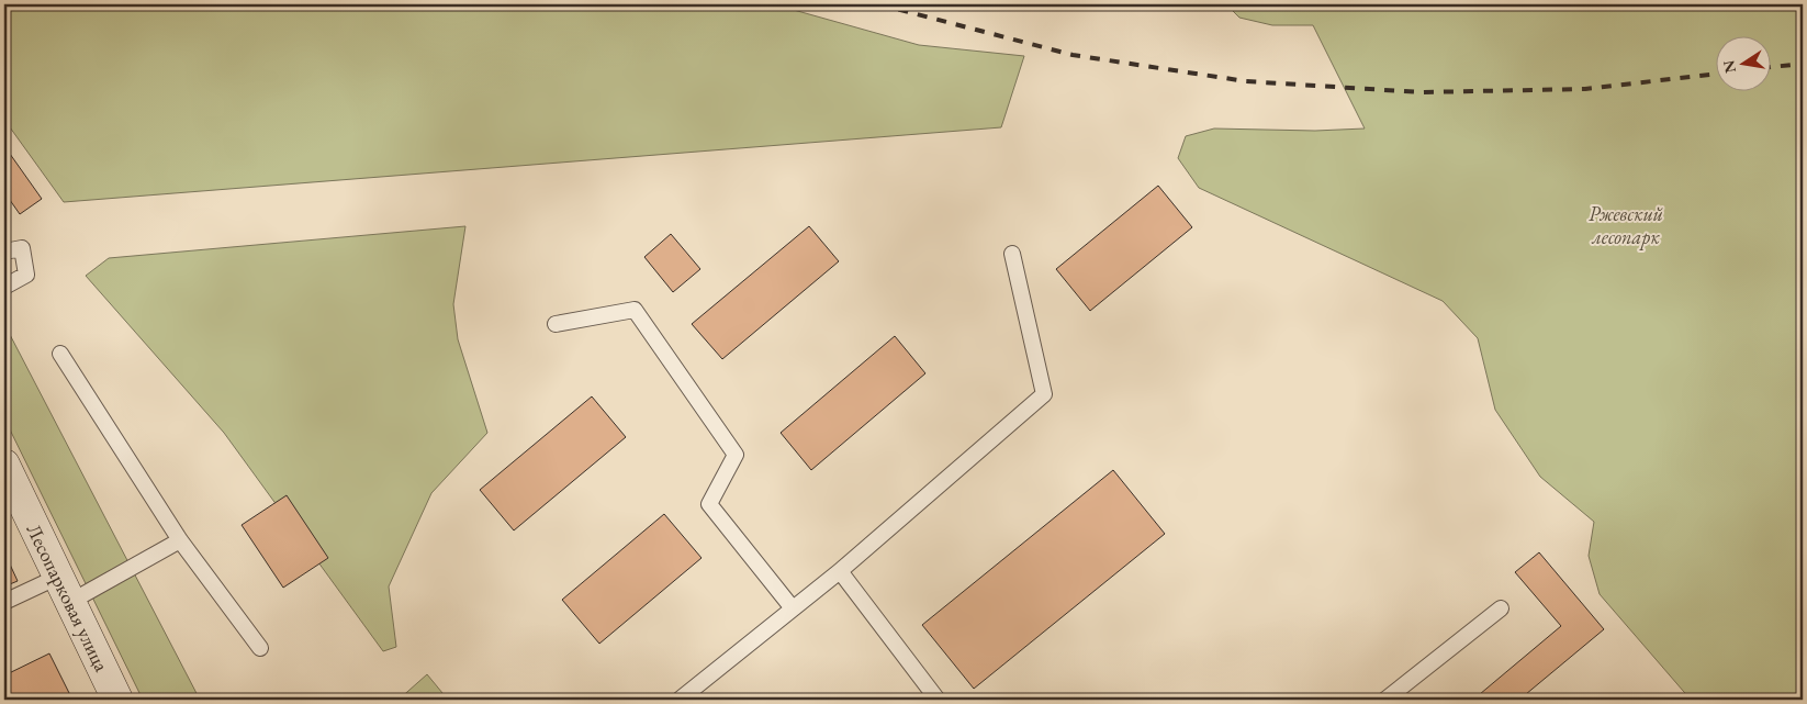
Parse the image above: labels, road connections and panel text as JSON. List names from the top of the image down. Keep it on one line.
{"streets":{"street":["Лесопарковая улица"]},"parks":["Ржевский лесопарк"],"north":"left"}
